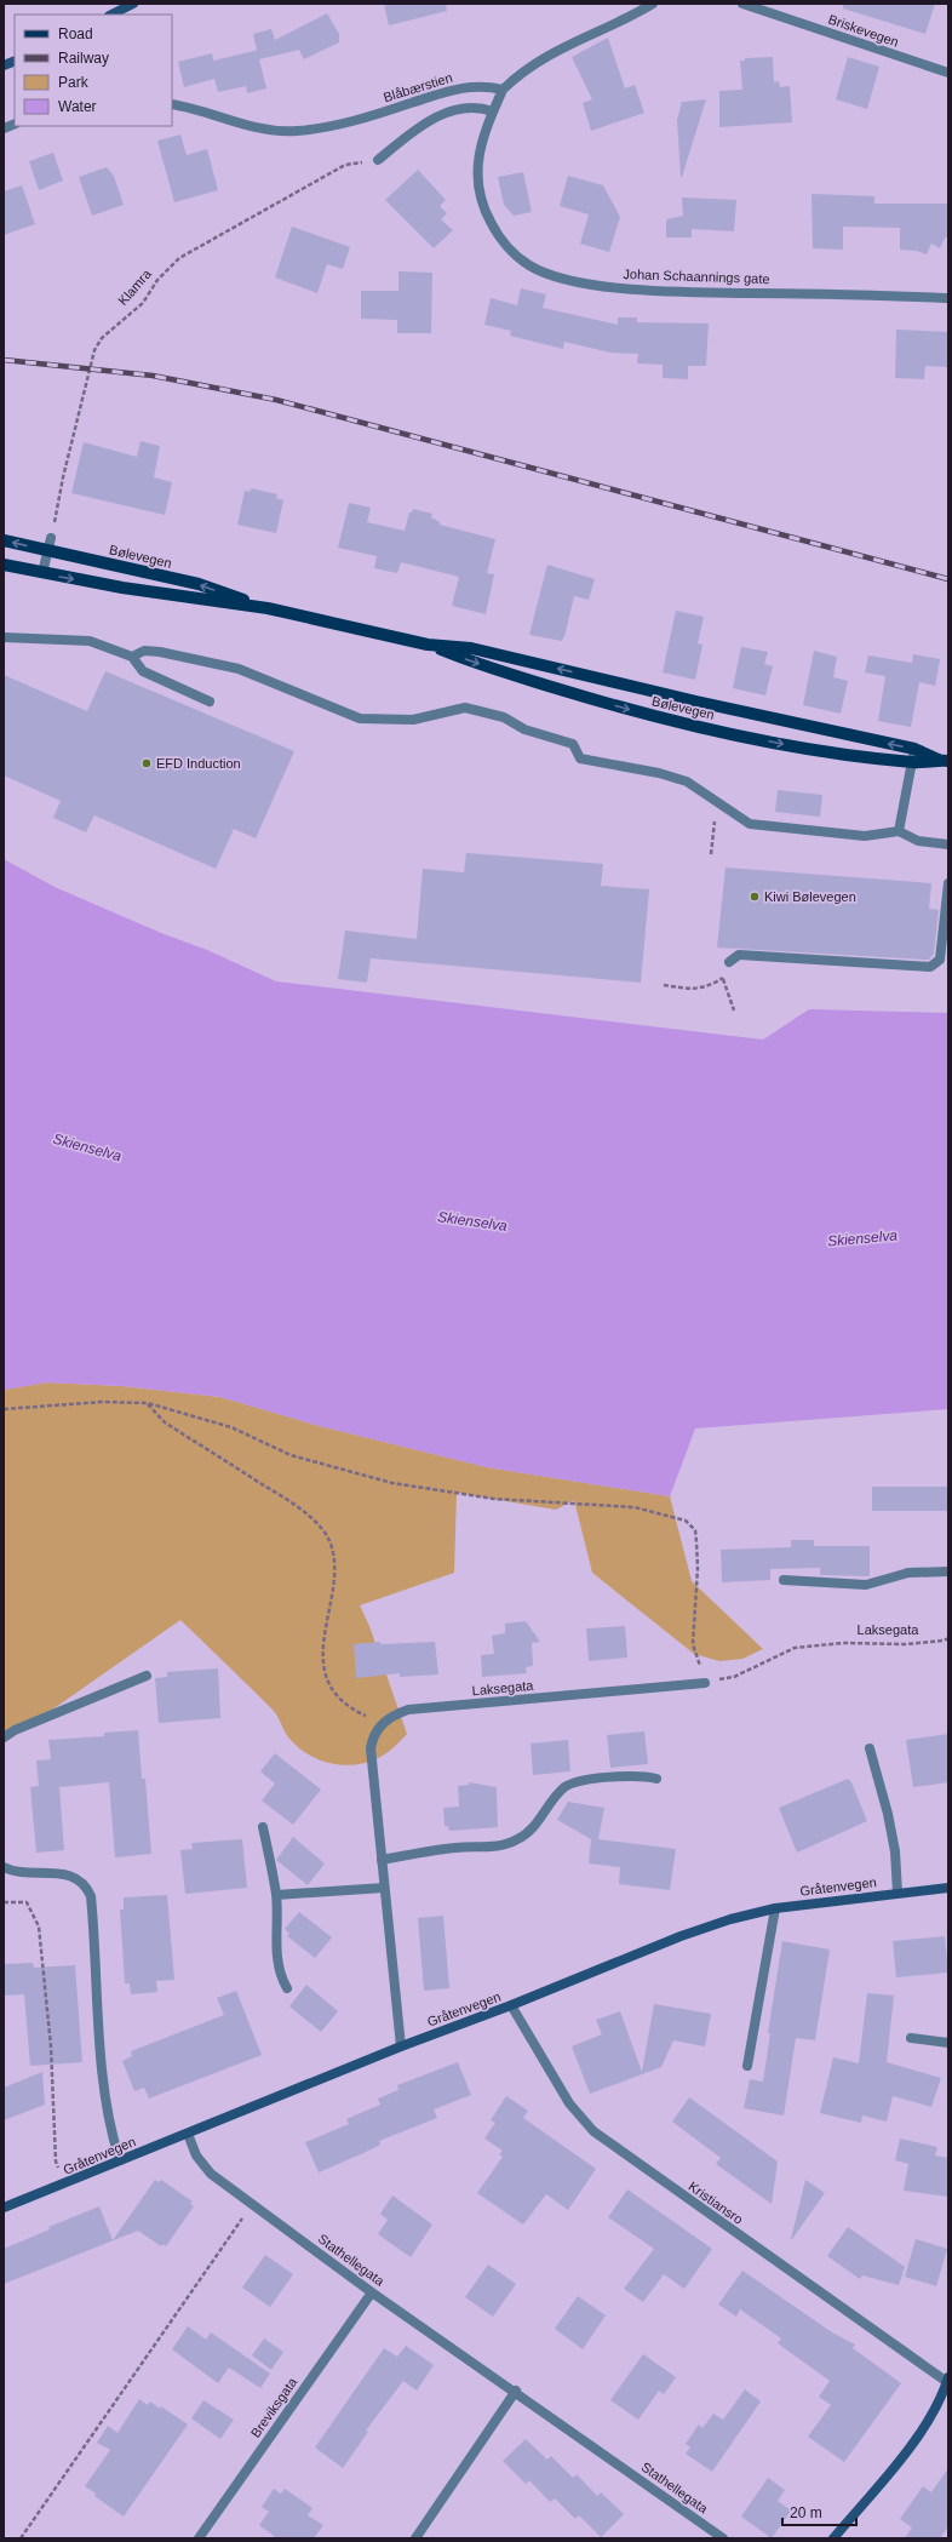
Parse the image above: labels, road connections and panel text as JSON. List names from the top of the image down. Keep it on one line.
{"streets":{"main road":["Bølevegen"],"street":["Briskevegen","Blåbærstien","Johan Schaannings gate","Laksegata","Gråtenvegen","Kristiansro","Stathellegata","Breviksgata"],"path":["Klamra"]},"crossings":[["Blåbærstien","Johan Schaannings gate"],["Gråtenvegen","Kristiansro"],["Gråtenvegen","Stathellegata"],["Stathellegata","Breviksgata"]],"water":["Skienselva"],"places":["EFD Induction","Kiwi Bølevegen"],"legend":["Road","Railway","Park","Water"],"scale_bar":"20 m"}
